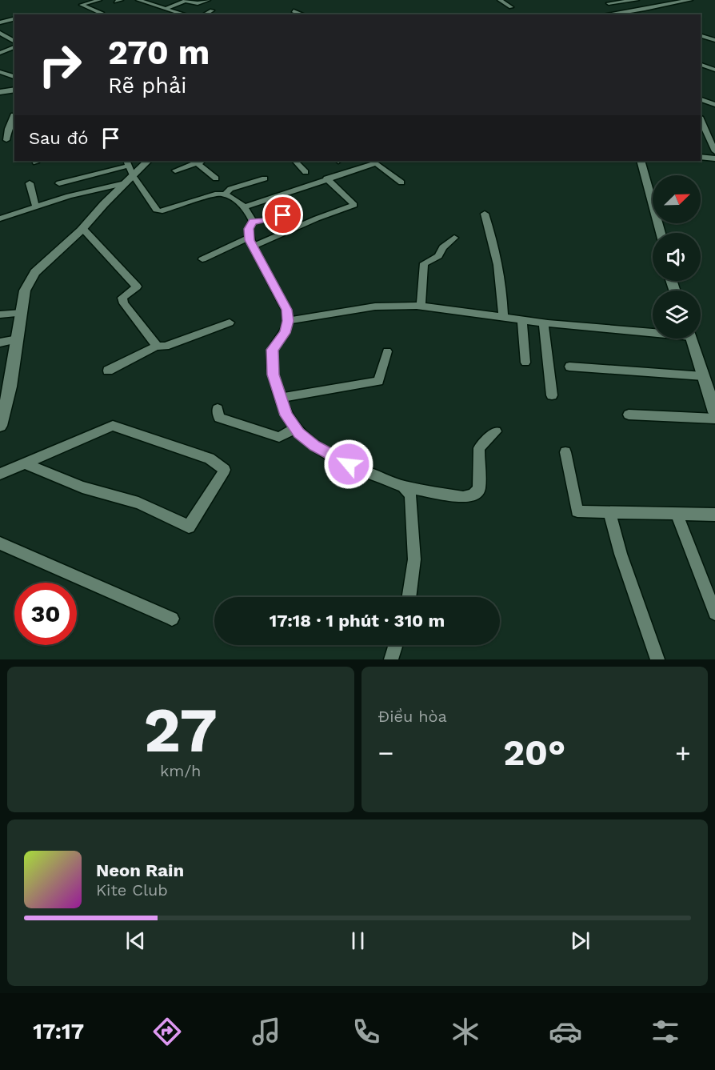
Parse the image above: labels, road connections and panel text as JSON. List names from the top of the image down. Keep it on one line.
{"north":"top right","page":{"turn":["270 m","Rẽ phải"],"then":"Sau đó","limit":"30","trip":"17:18 · 1 phút · 310 m","tile":[["27","km/h"],"Điều hòa"],"heat":["−","20°","+"],"song":["Neon Rain","Kite Club"],"tabs":"17:17"}}
